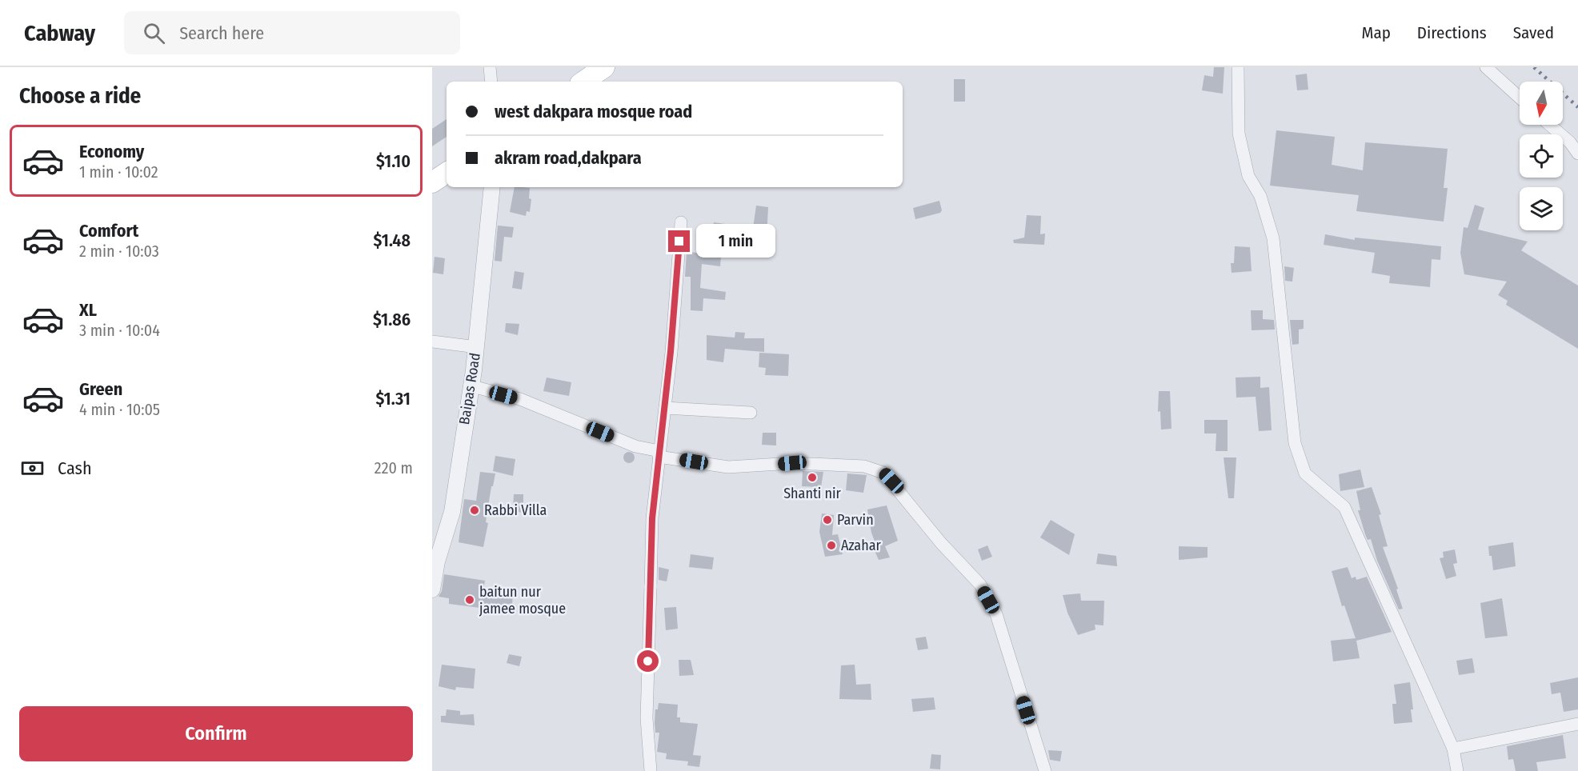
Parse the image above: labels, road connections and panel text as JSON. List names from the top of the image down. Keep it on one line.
{"streets":{"street":["Baipas Road"]},"places":["Shanti nir","Rabbi Villa","Parvin","Azahar","baitun nur jamee mosque"],"north":"bottom","page":{"header":"Cabway","search":"Search here","nav":["Map","Directions","Saved"],"heading":"Choose a ride","banner":["west dakpara mosque road","akram road,dakpara"],"list":[{"name":"Economy","note":"1 min · 10:02","value":"$1.10"},{"name":"Comfort","note":"2 min · 10:03","value":"$1.48"},{"name":"XL","note":"3 min · 10:04","value":"$1.86"},{"name":"Green","note":"4 min · 10:05","value":"$1.31"}],"bubble":"1 min","pay":["Cash","220 m"],"buttons":"Confirm"}}
